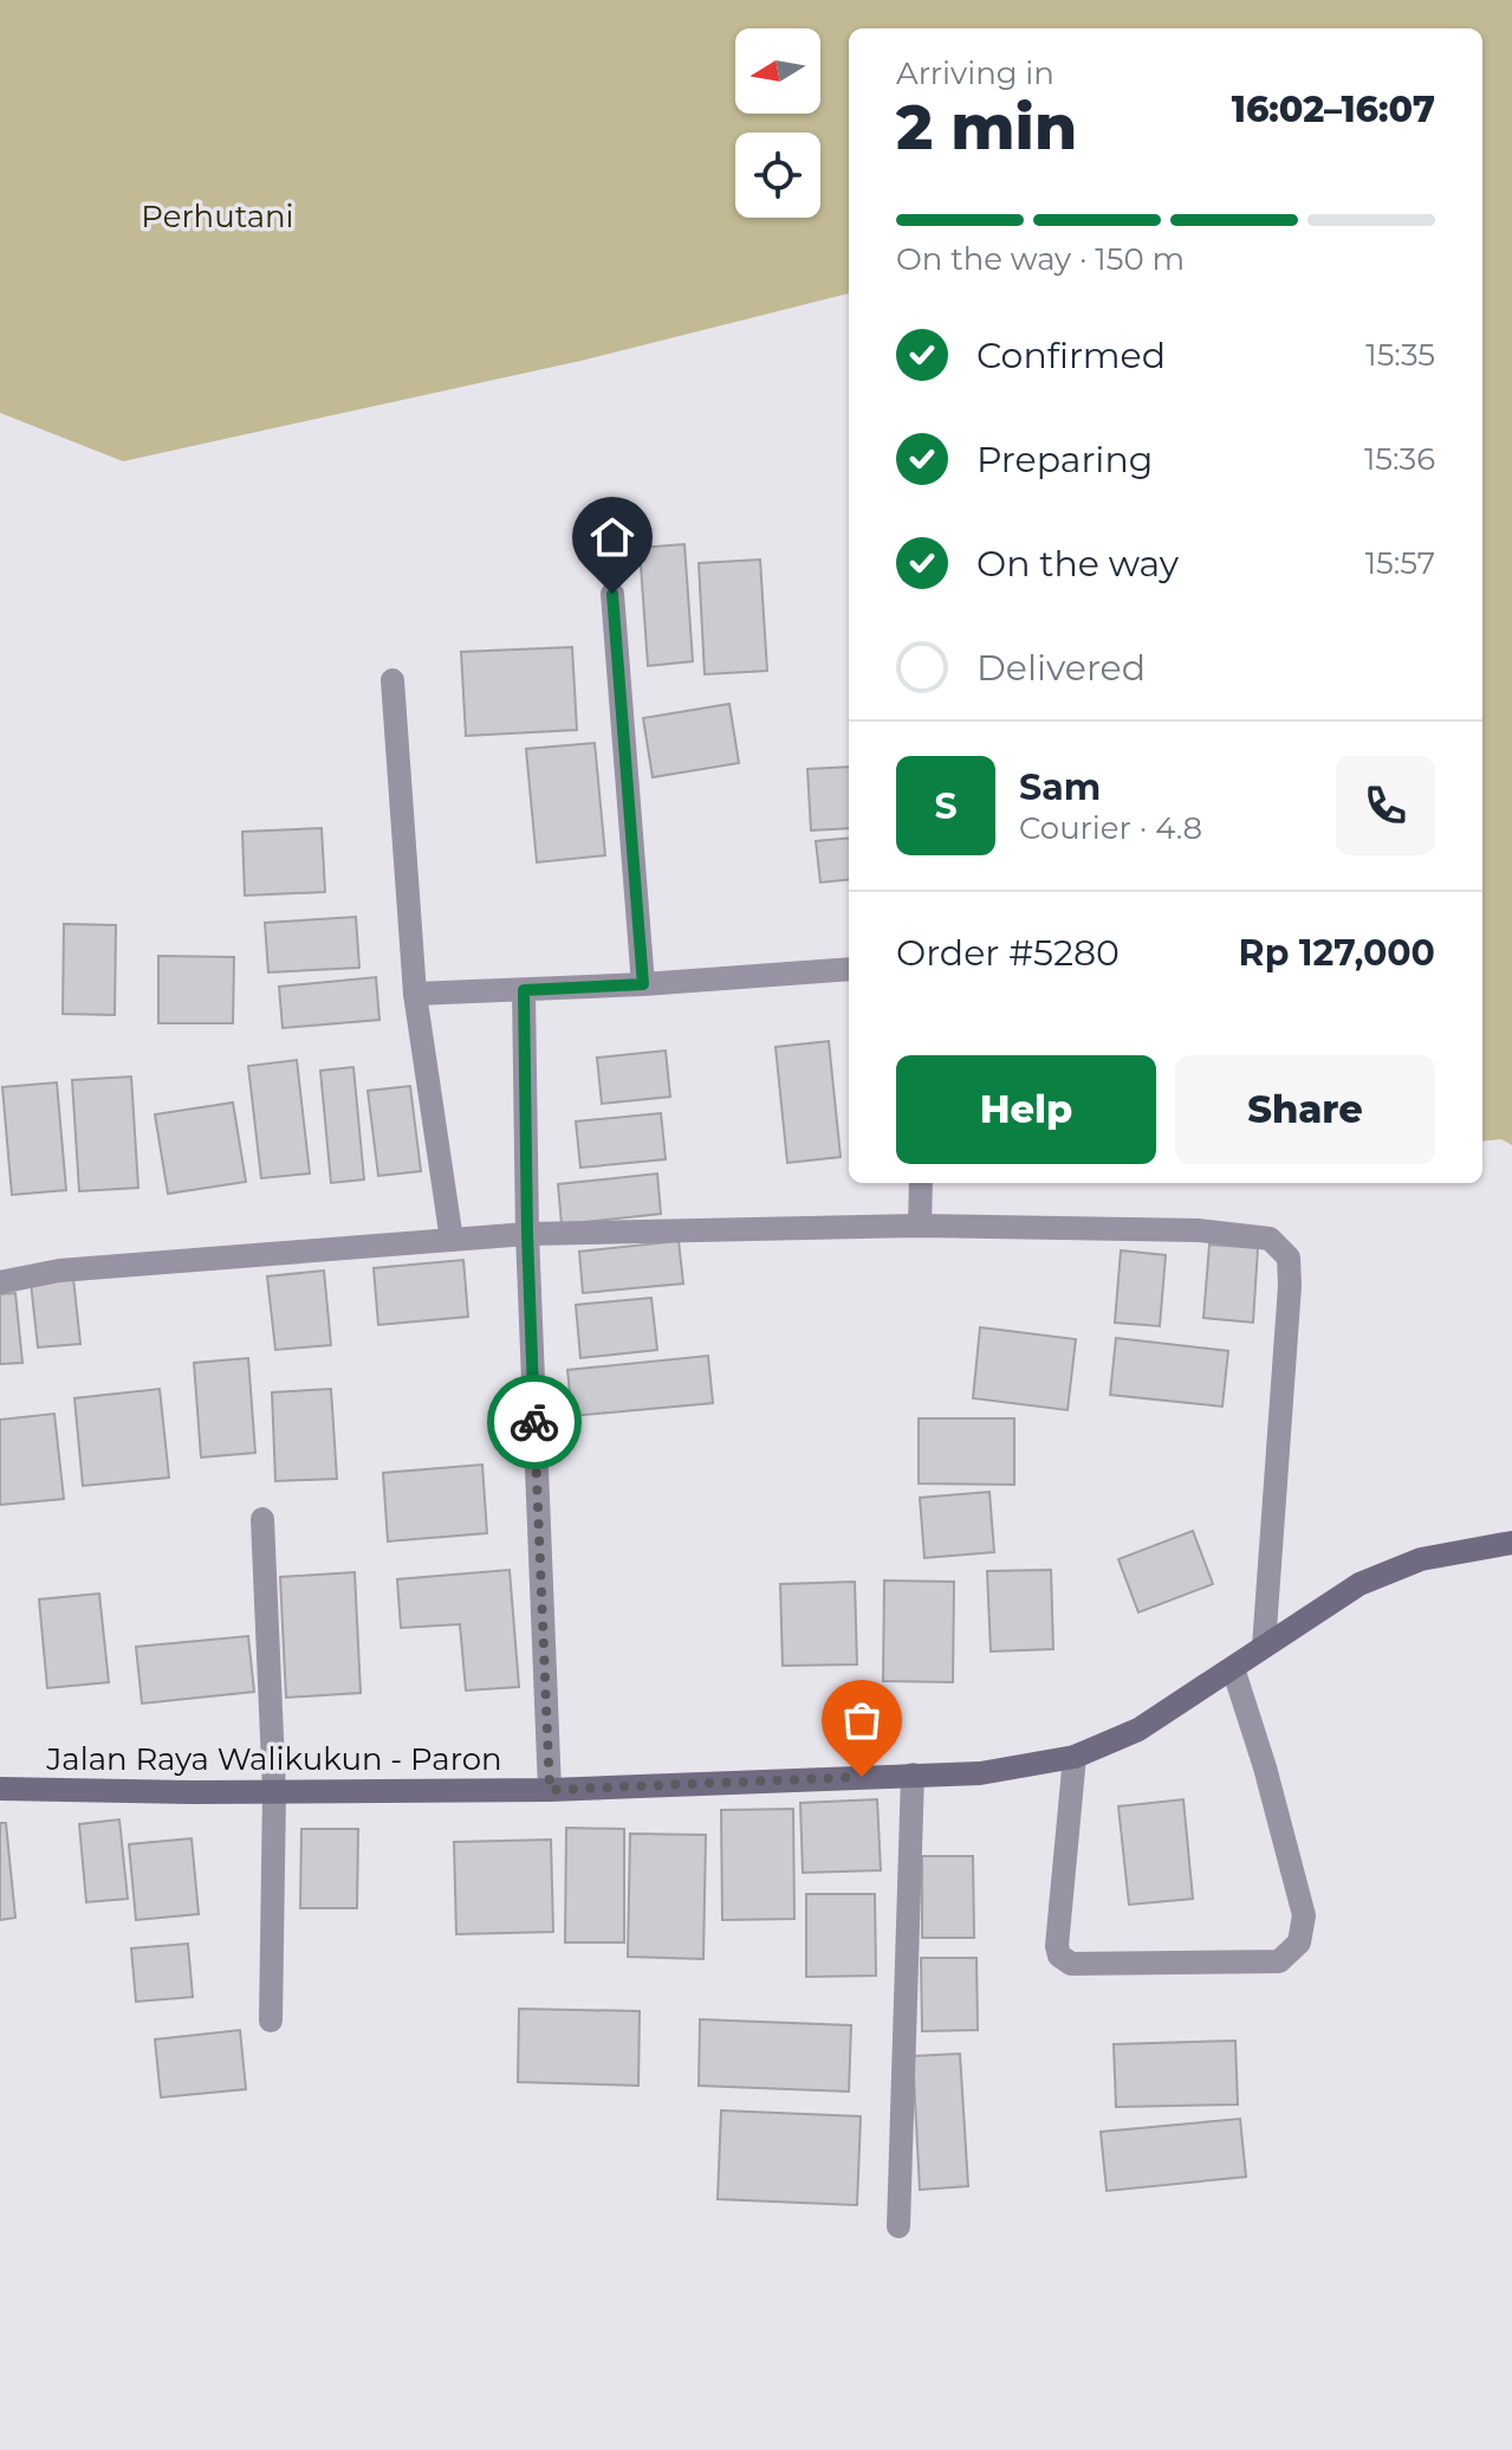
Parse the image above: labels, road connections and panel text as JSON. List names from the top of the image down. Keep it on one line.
{"streets":{"main road":["Jalan Raya Walikukun - Paron"]},"parks":["Perhutani"],"north":"left","page":{"heading":["2 min","Arriving in","16:02–16:07"],"panel":["Sam","Courier · 4.8","Order #5280","Rp 127,000"],"bar":"On the way · 150 m","list":[["Confirmed","15:35"],["Preparing","15:36"],["On the way","15:57"],"Delivered"],"round":"S","buttons":["Help","Share"]}}
